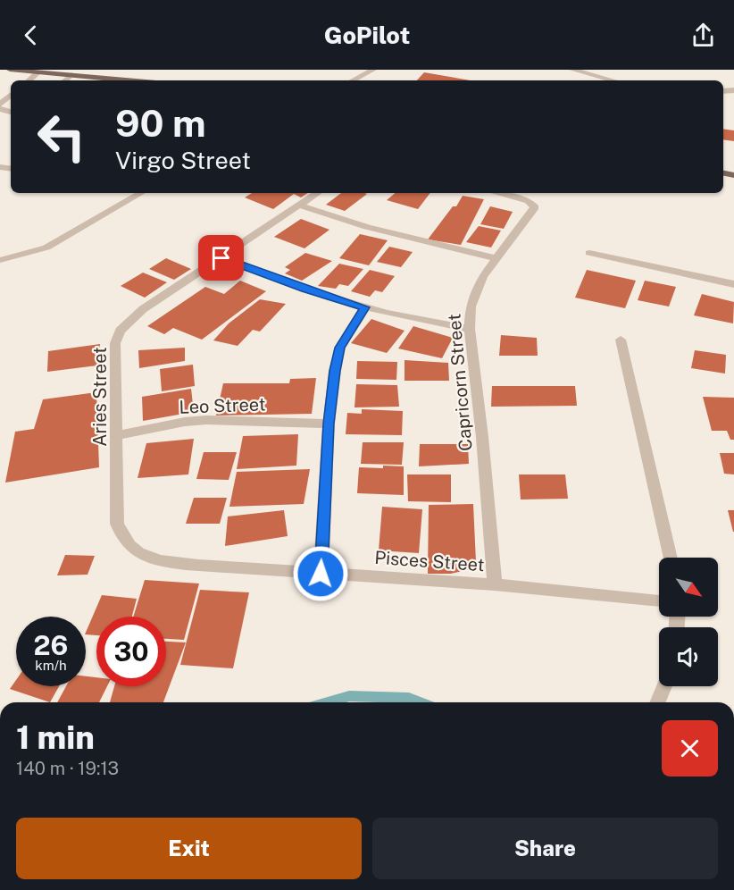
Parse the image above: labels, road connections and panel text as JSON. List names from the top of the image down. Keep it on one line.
{"streets":{"street":["Capricorn Street","Aries Street","Leo Street","Pisces Street"]},"crossings":[["Capricorn Street","Pisces Street"],["Aries Street","Leo Street"],["Aries Street","Pisces Street"]],"north":"bottom right","page":{"header":"GoPilot","turn":["90 m","Virgo Street"],"speed":"26 km/h","limit":"30","heading":["1 min","140 m · 19:13"],"buttons":["Exit","Share"]}}
